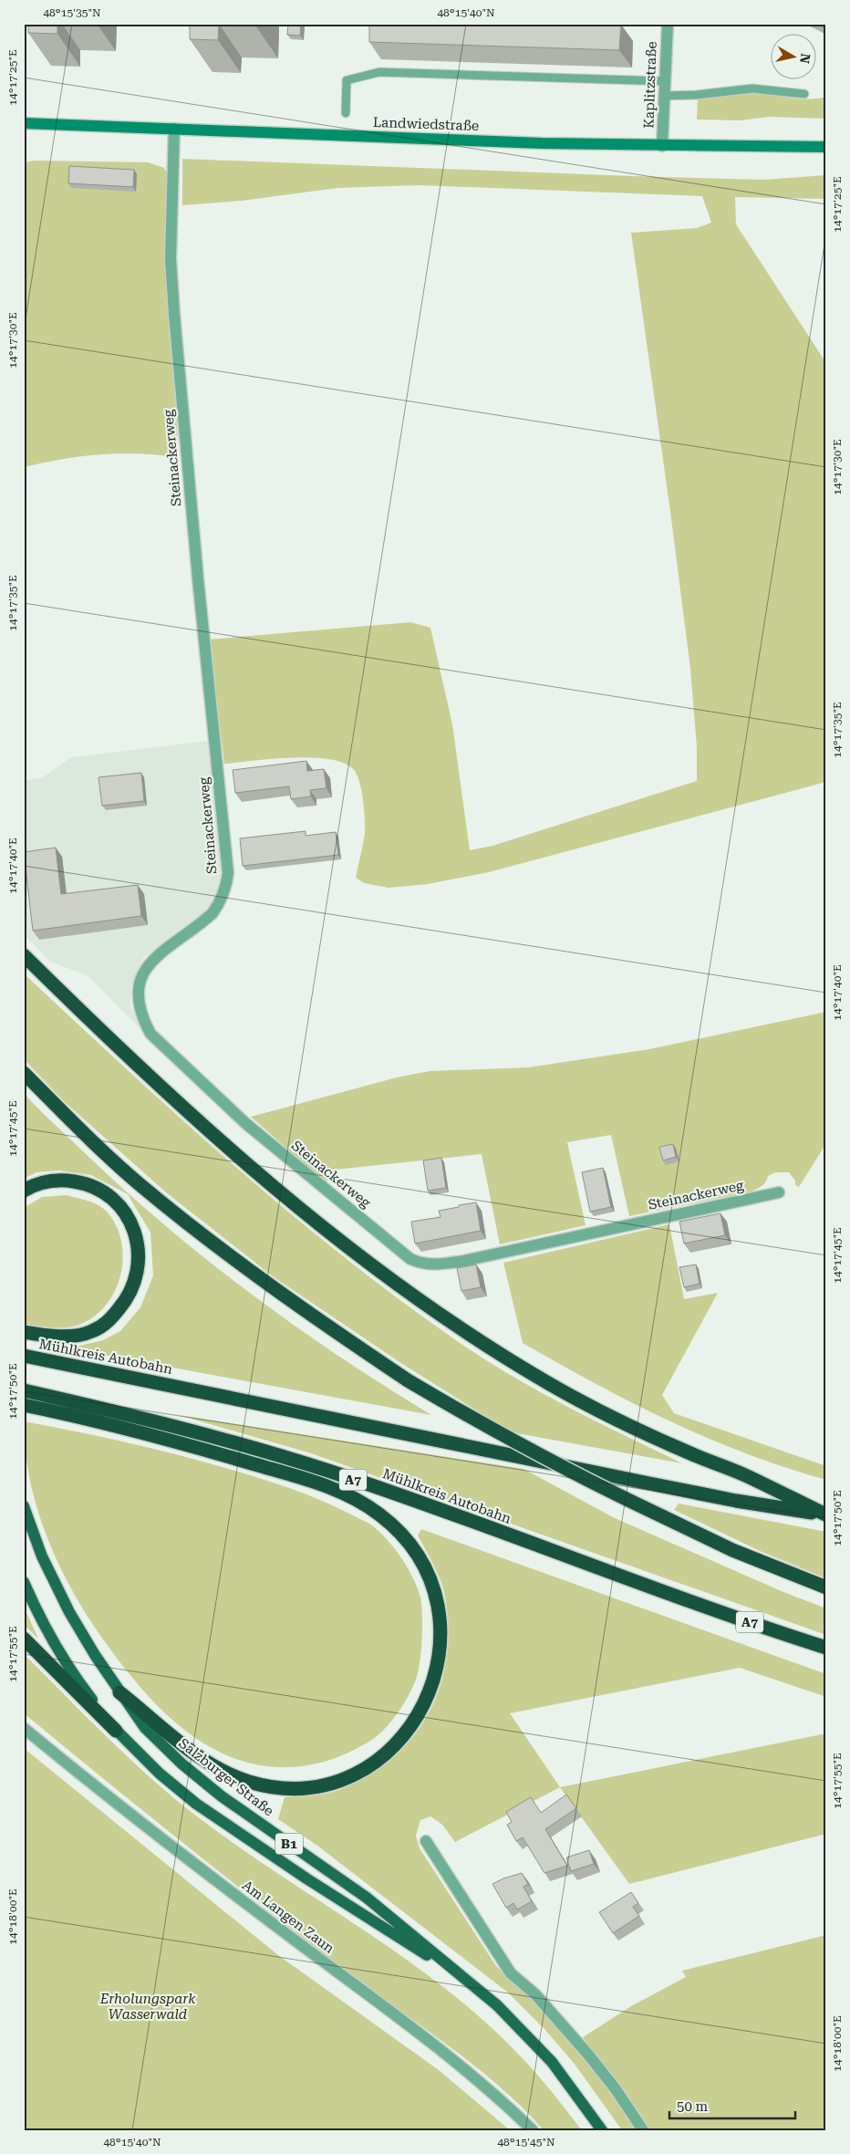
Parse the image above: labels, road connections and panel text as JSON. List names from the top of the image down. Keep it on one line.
{"streets":{"highway":["Mühlkreis Autobahn","A7"],"main road":["Landwiedstraße","Salzburger Straße","B1"],"street":["Kaplitzstraße","Steinackerweg","Am Langen Zaun"]},"crossings":[["Kaplitzstraße","Landwiedstraße"],["Landwiedstraße","Steinackerweg"]],"parks":["Erholungspark Wasserwald"],"scale_bar":"50 m","north":"right","coordinates":["48°15'35\"N","48°15'40\"N","14°17'25\"E","14°17'30\"E","14°17'35\"E","14°17'40\"E","14°17'45\"E","14°17'50\"E","14°17'55\"E","14°18'00\"E","48°15'45\"N"]}
